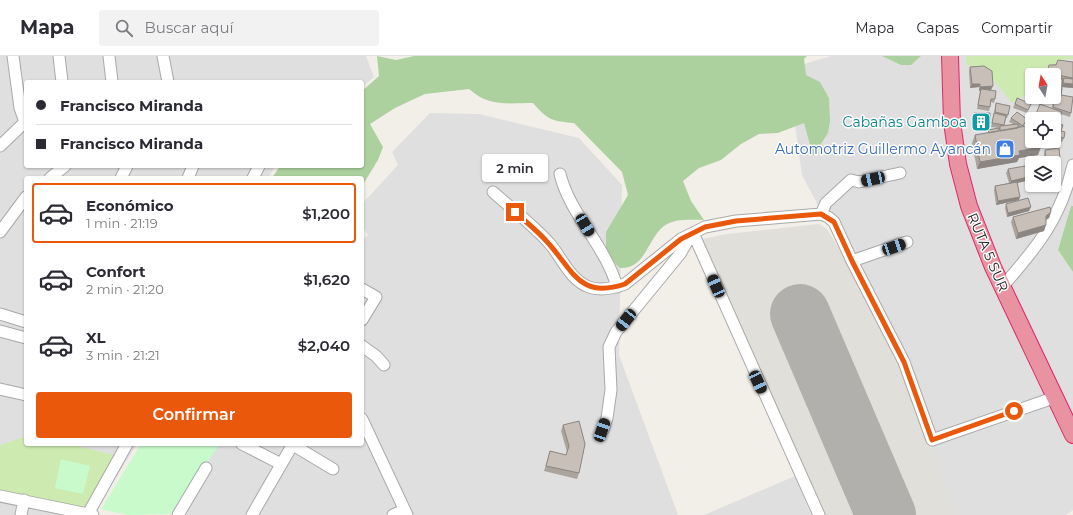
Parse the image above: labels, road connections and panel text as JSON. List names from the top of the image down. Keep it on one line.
{"streets":{"highway":["RUTA 5 SUR"]},"places":{"building":["Cabañas Gamboa"],"shop":["Automotriz Guillermo Ayancán"]},"north":"top","page":{"header":"Mapa","search":"Buscar aquí","nav":["Mapa","Capas","Compartir"],"banner":["Francisco Miranda","Francisco Miranda"],"bubble":"2 min","list":[{"name":"Económico","note":"1 min · 21:19","value":"$1,200"},{"name":"Confort","note":"2 min · 21:20","value":"$1,620"},{"name":"XL","note":"3 min · 21:21","value":"$2,040"}],"buttons":"Confirmar"}}
